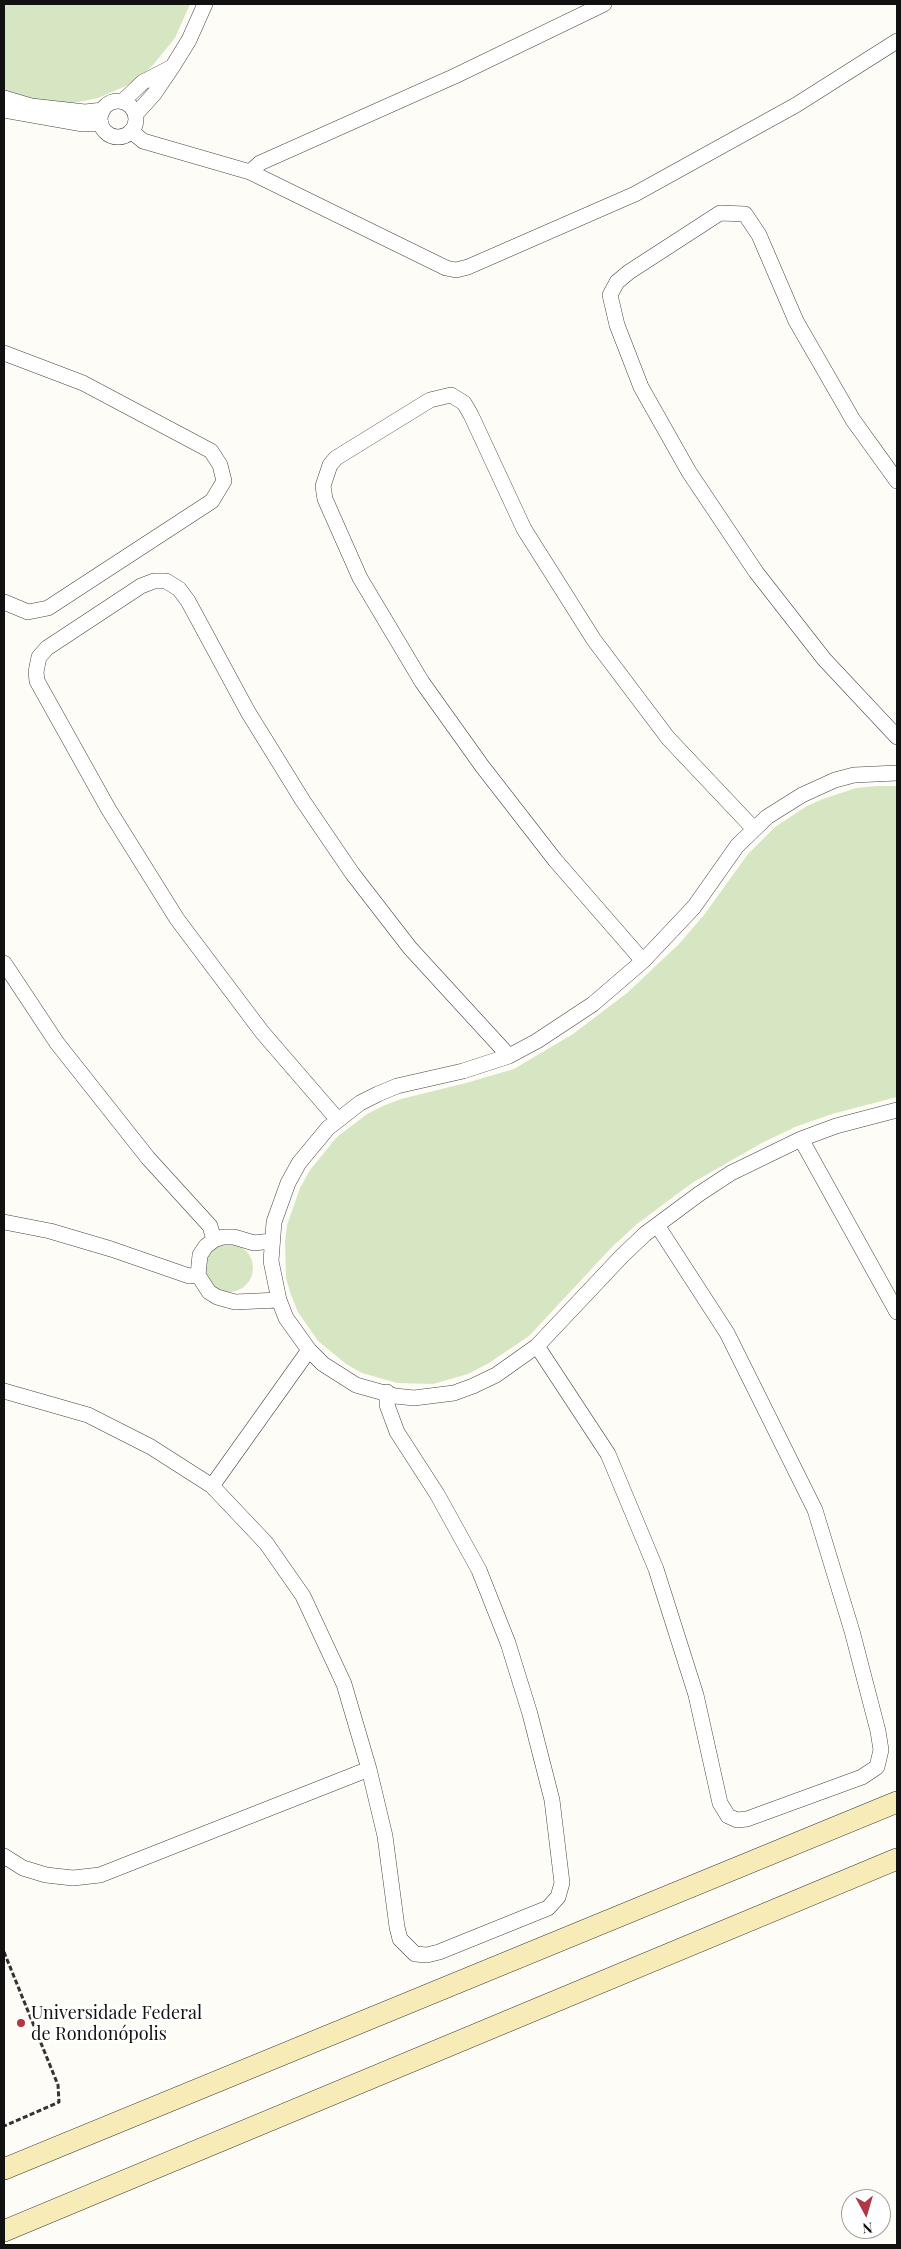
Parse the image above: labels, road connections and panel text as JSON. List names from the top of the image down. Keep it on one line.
{"places":["Universidade Federal de Rondonópolis"],"north":"bottom"}
